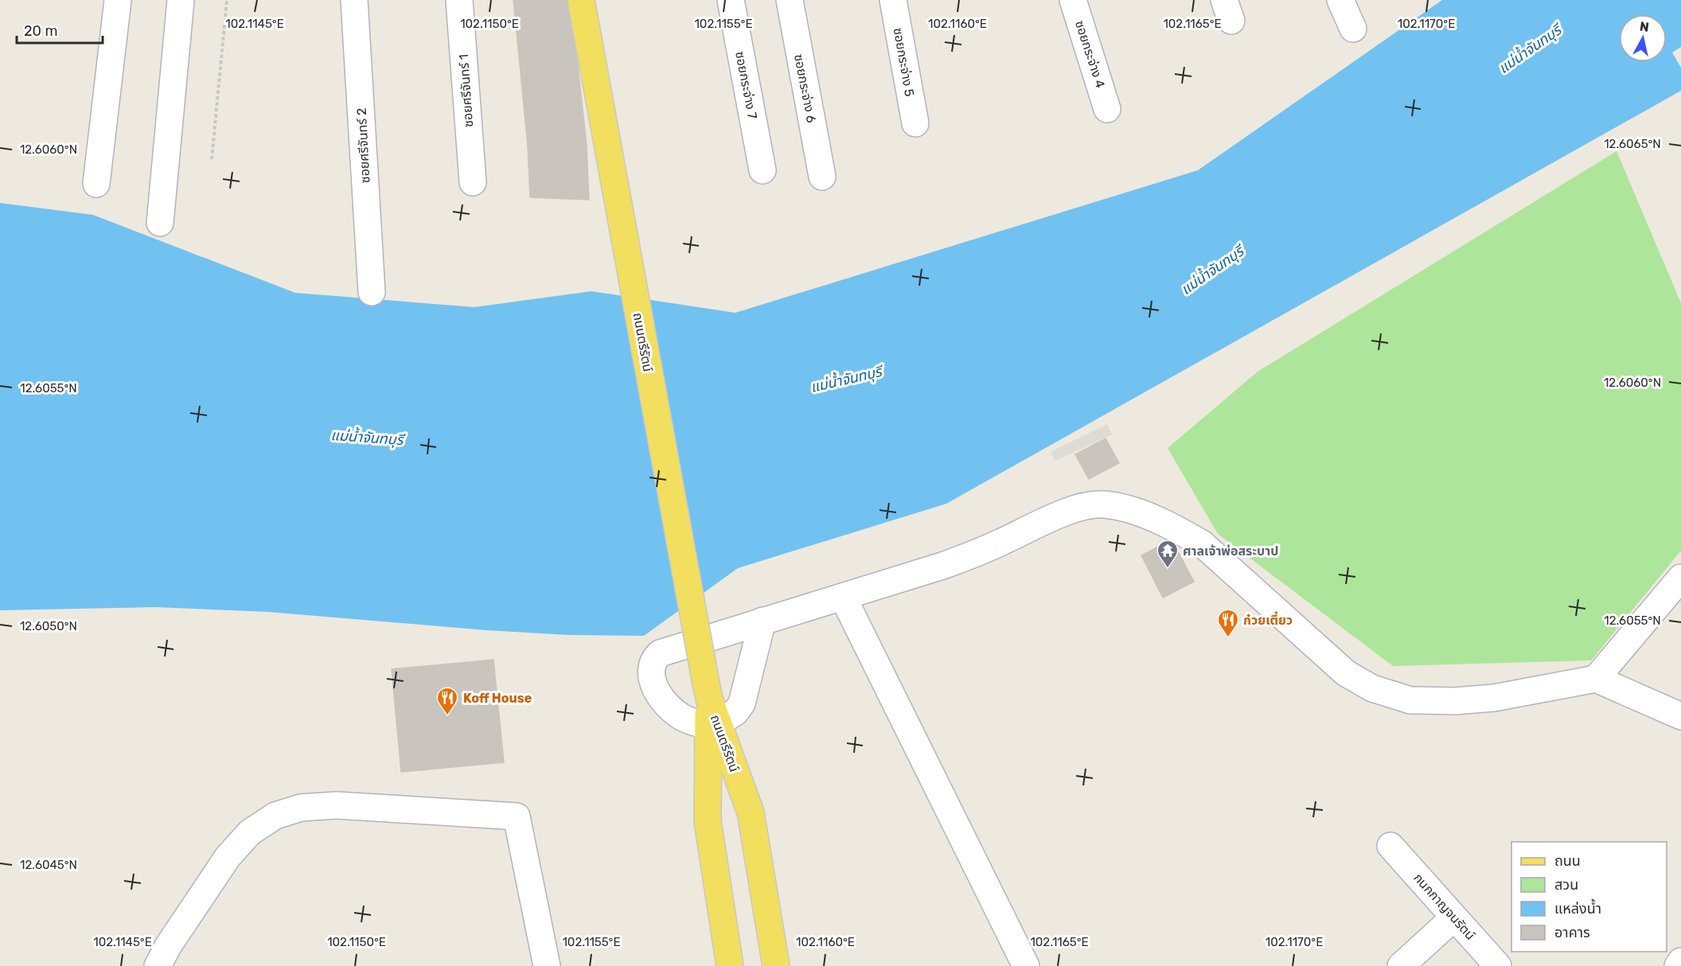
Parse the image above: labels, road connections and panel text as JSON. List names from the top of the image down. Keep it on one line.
{"streets":{"main road":["ถนนตรีรัตน์"],"street":["ซอยกระจ่าง 4","ซอยกระจ่าง 5","ซอยกระจ่าง 7","ซอยกระจ่าง 6","ซอยศรีจันทร์ 1","ซอยศรีจันทร์ 2","กนกกาญจนรัตน์"]},"water":["แม่น้ำจันทบุรี"],"places":{"temple":["ศาลเจ้าพ่อสระบาป"],"restaurant":["ก๋วยเตี๋ยว","Koff House"]},"legend":["ถนน","สวน","แหล่งน้ำ","อาคาร"],"scale_bar":"20 m","north":"top","coordinates":["102.1145°E","102.1150°E","102.1155°E","102.1160°E","102.1165°E","102.1170°E","12.6065°N","12.6060°N","12.6055°N","12.6050°N","12.6045°N"]}
